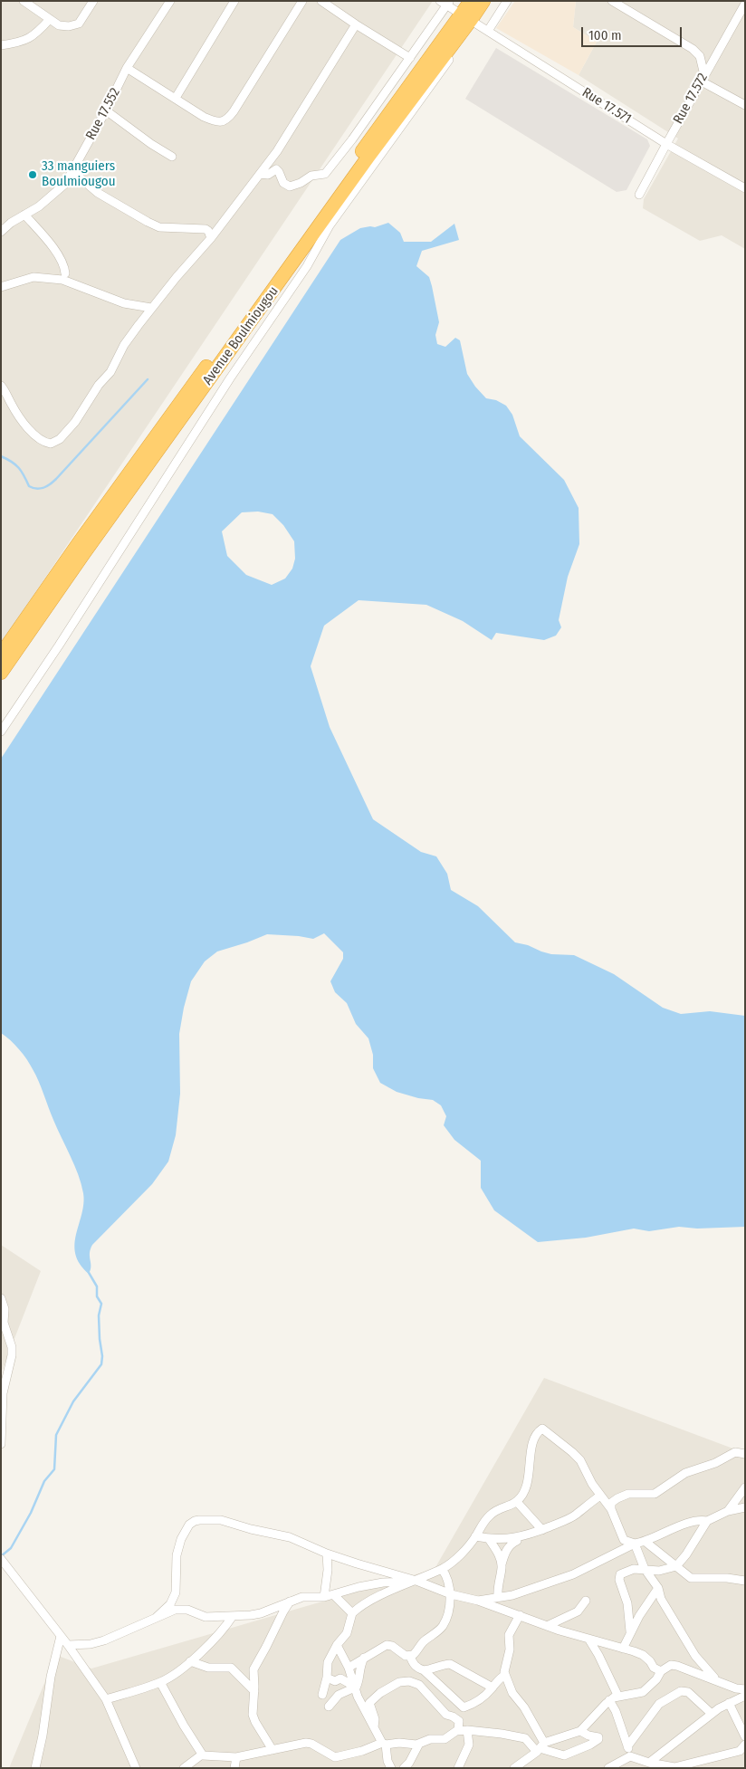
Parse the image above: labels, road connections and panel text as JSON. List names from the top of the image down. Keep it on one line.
{"streets":{"highway":["Avenue Boulmiougou"],"street":["Rue 17.572","Rue 17.571","Rue 17.552"]},"crossings":[["Rue 17.572","Rue 17.571"],["Rue 17.571","Avenue Boulmiougou"]],"places":["33 manguiers Boulmiougou"],"scale_bar":"100 m"}
